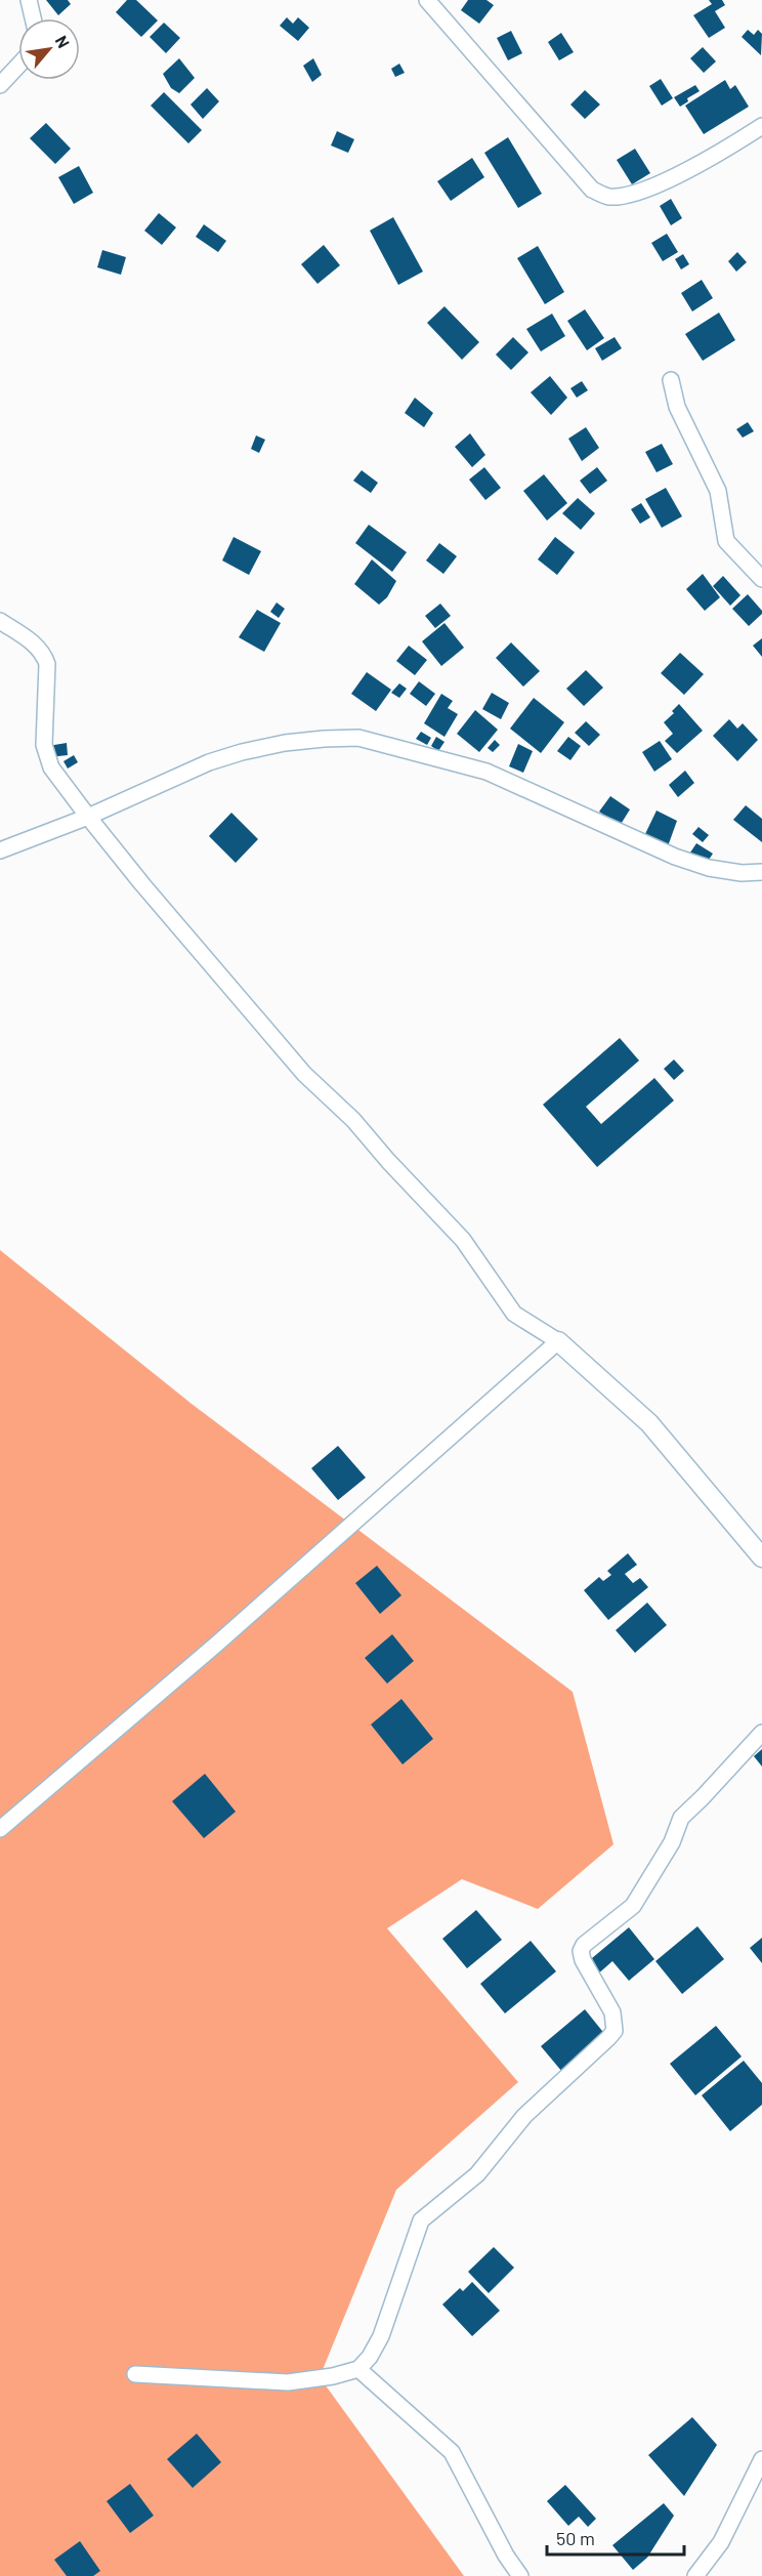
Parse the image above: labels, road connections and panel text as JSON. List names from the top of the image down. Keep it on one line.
{"scale_bar":"50 m","north":"top right"}
